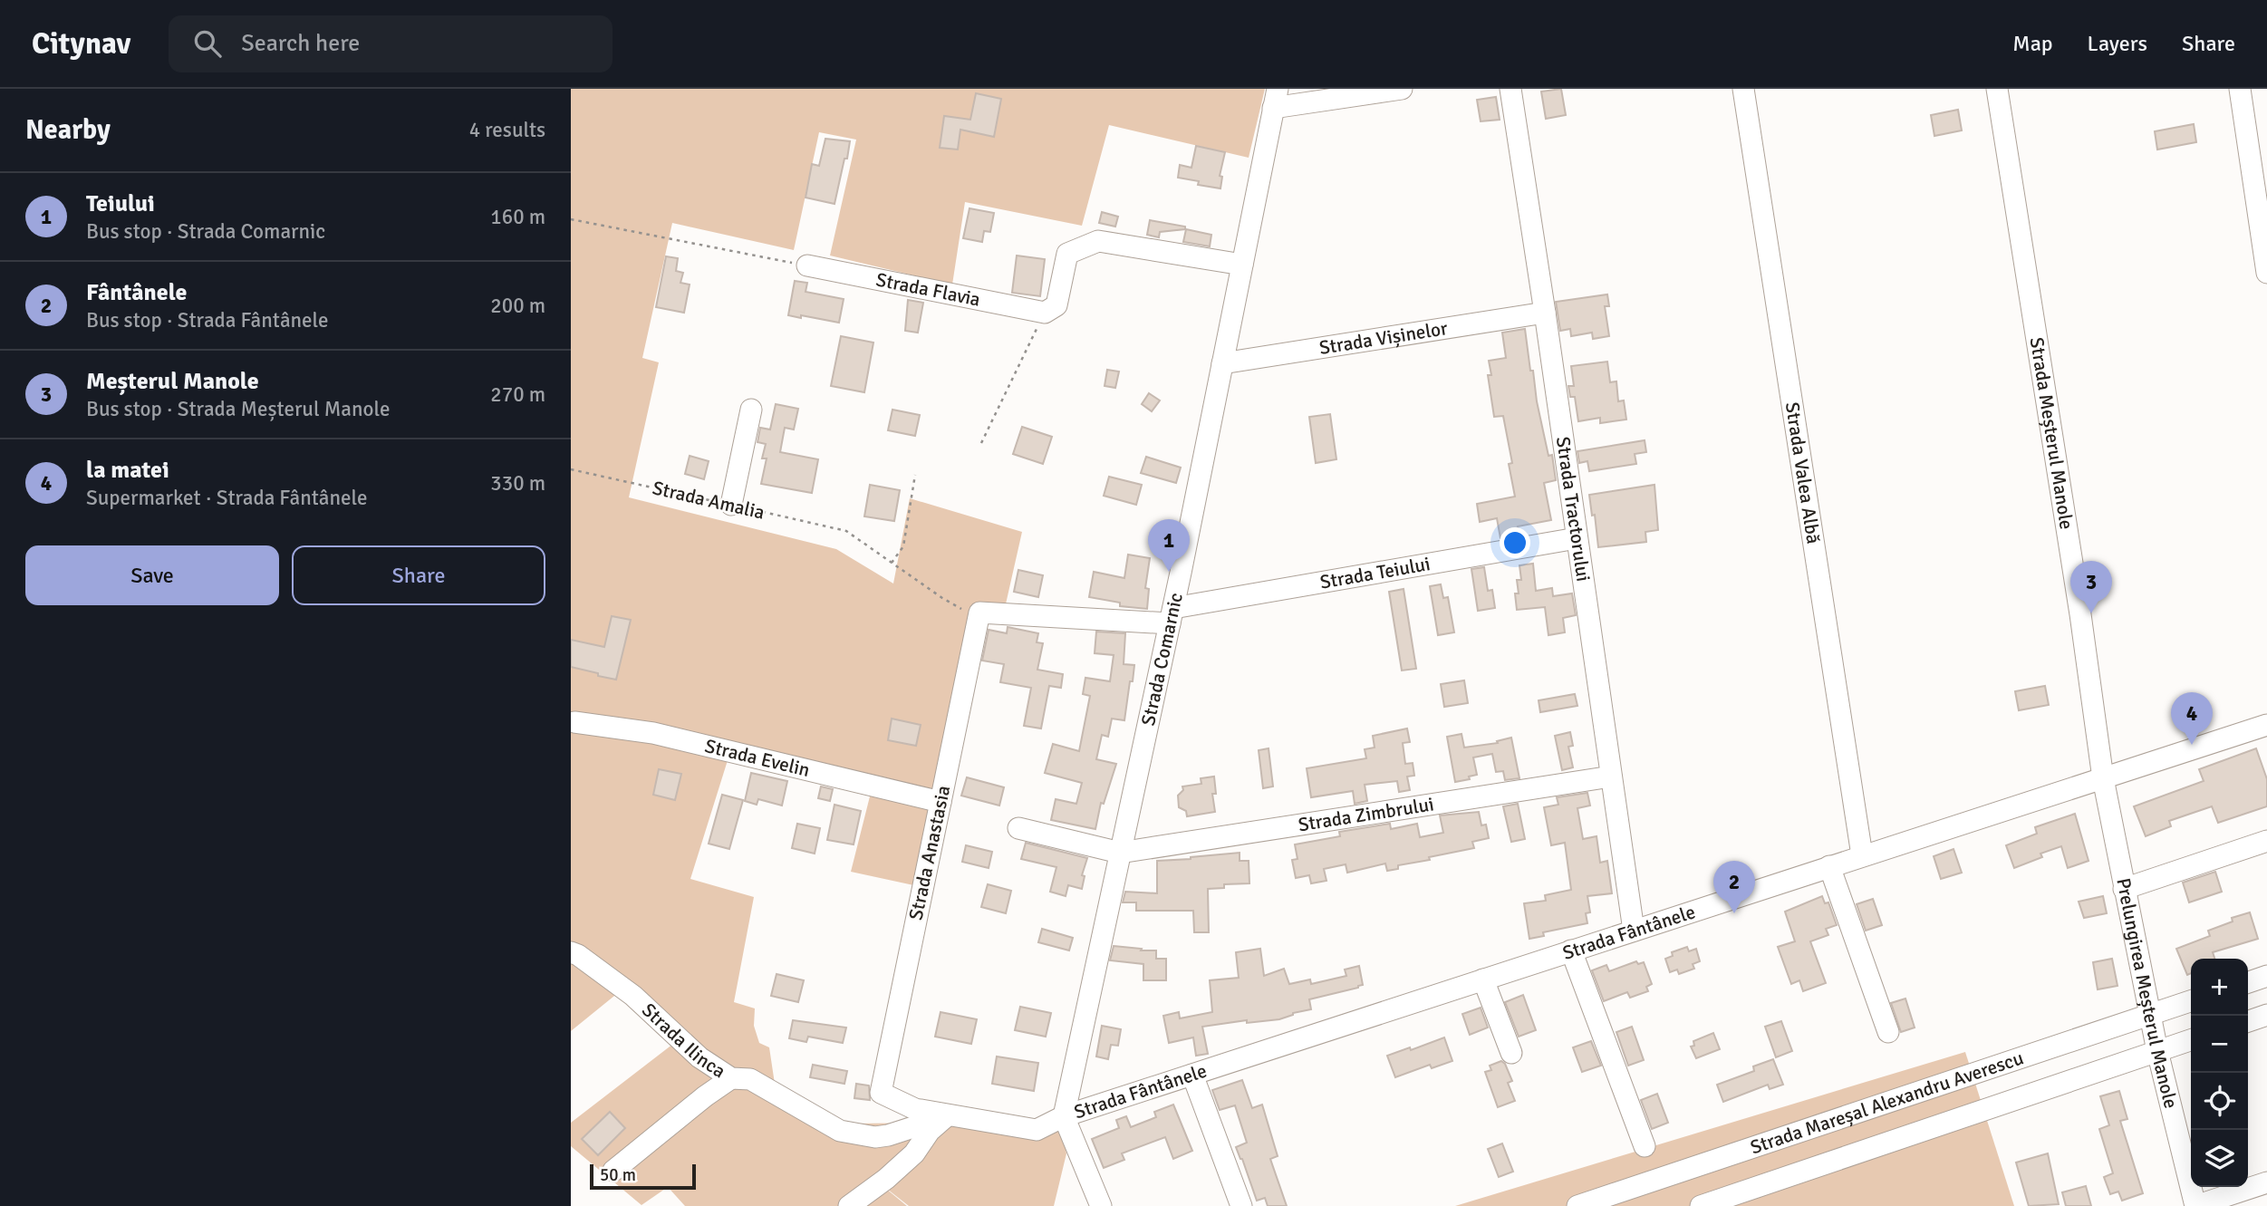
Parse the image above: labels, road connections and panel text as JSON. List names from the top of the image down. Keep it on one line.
{"streets":{"street":["Strada Flavia","Strada Vișinelor","Strada Meșterul Manole","Strada Valea Albă","Strada Tractorului","Strada Teiului","Strada Comarnic","Strada Evelin","Strada Zimbrului","Strada Anastasia","Strada Fântânele","Prelungirea Meșterul Manole","Strada Ilinca","Strada Mareșal Alexandru Averescu"],"path":["Strada Amalia"]},"crossings":[["Strada Vișinelor","Strada Tractorului"],["Strada Vișinelor","Strada Comarnic"],["Strada Meșterul Manole","Strada Fântânele"],["Strada Meșterul Manole","Prelungirea Meșterul Manole"],["Strada Valea Albă","Strada Fântânele"],["Strada Tractorului","Strada Teiului"],["Strada Tractorului","Strada Zimbrului"],["Strada Tractorului","Strada Fântânele"],["Strada Teiului","Strada Comarnic"],["Strada Comarnic","Strada Zimbrului"],["Strada Comarnic","Strada Fântânele"],["Strada Evelin","Strada Anastasia"],["Strada Anastasia","Strada Fântânele"],["Strada Fântânele","Prelungirea Meșterul Manole"],["Strada Fântânele","Strada Ilinca"],["Prelungirea Meșterul Manole","Strada Mareșal Alexandru Averescu"]],"scale_bar":"50 m","page":{"header":"Citynav","search":"Search here","nav":["Map","Layers","Share"],"heading":["Nearby","4 results"],"list":[{"mark":"1","name":"Teiului","note":"Bus stop · Strada Comarnic","value":"160 m"},{"mark":"2","name":"Fântânele","note":"Bus stop · Strada Fântânele","value":"200 m"},{"mark":"3","name":"Meșterul Manole","note":"Bus stop · Strada Meșterul Manole","value":"270 m"},{"mark":"4","name":"la matei","note":"Supermarket · Strada Fântânele","value":"330 m"}],"pins":["1","3","4","2"],"buttons":["Save","Share"],"map_buttons":["+","−"],"scale":"50 m"}}
